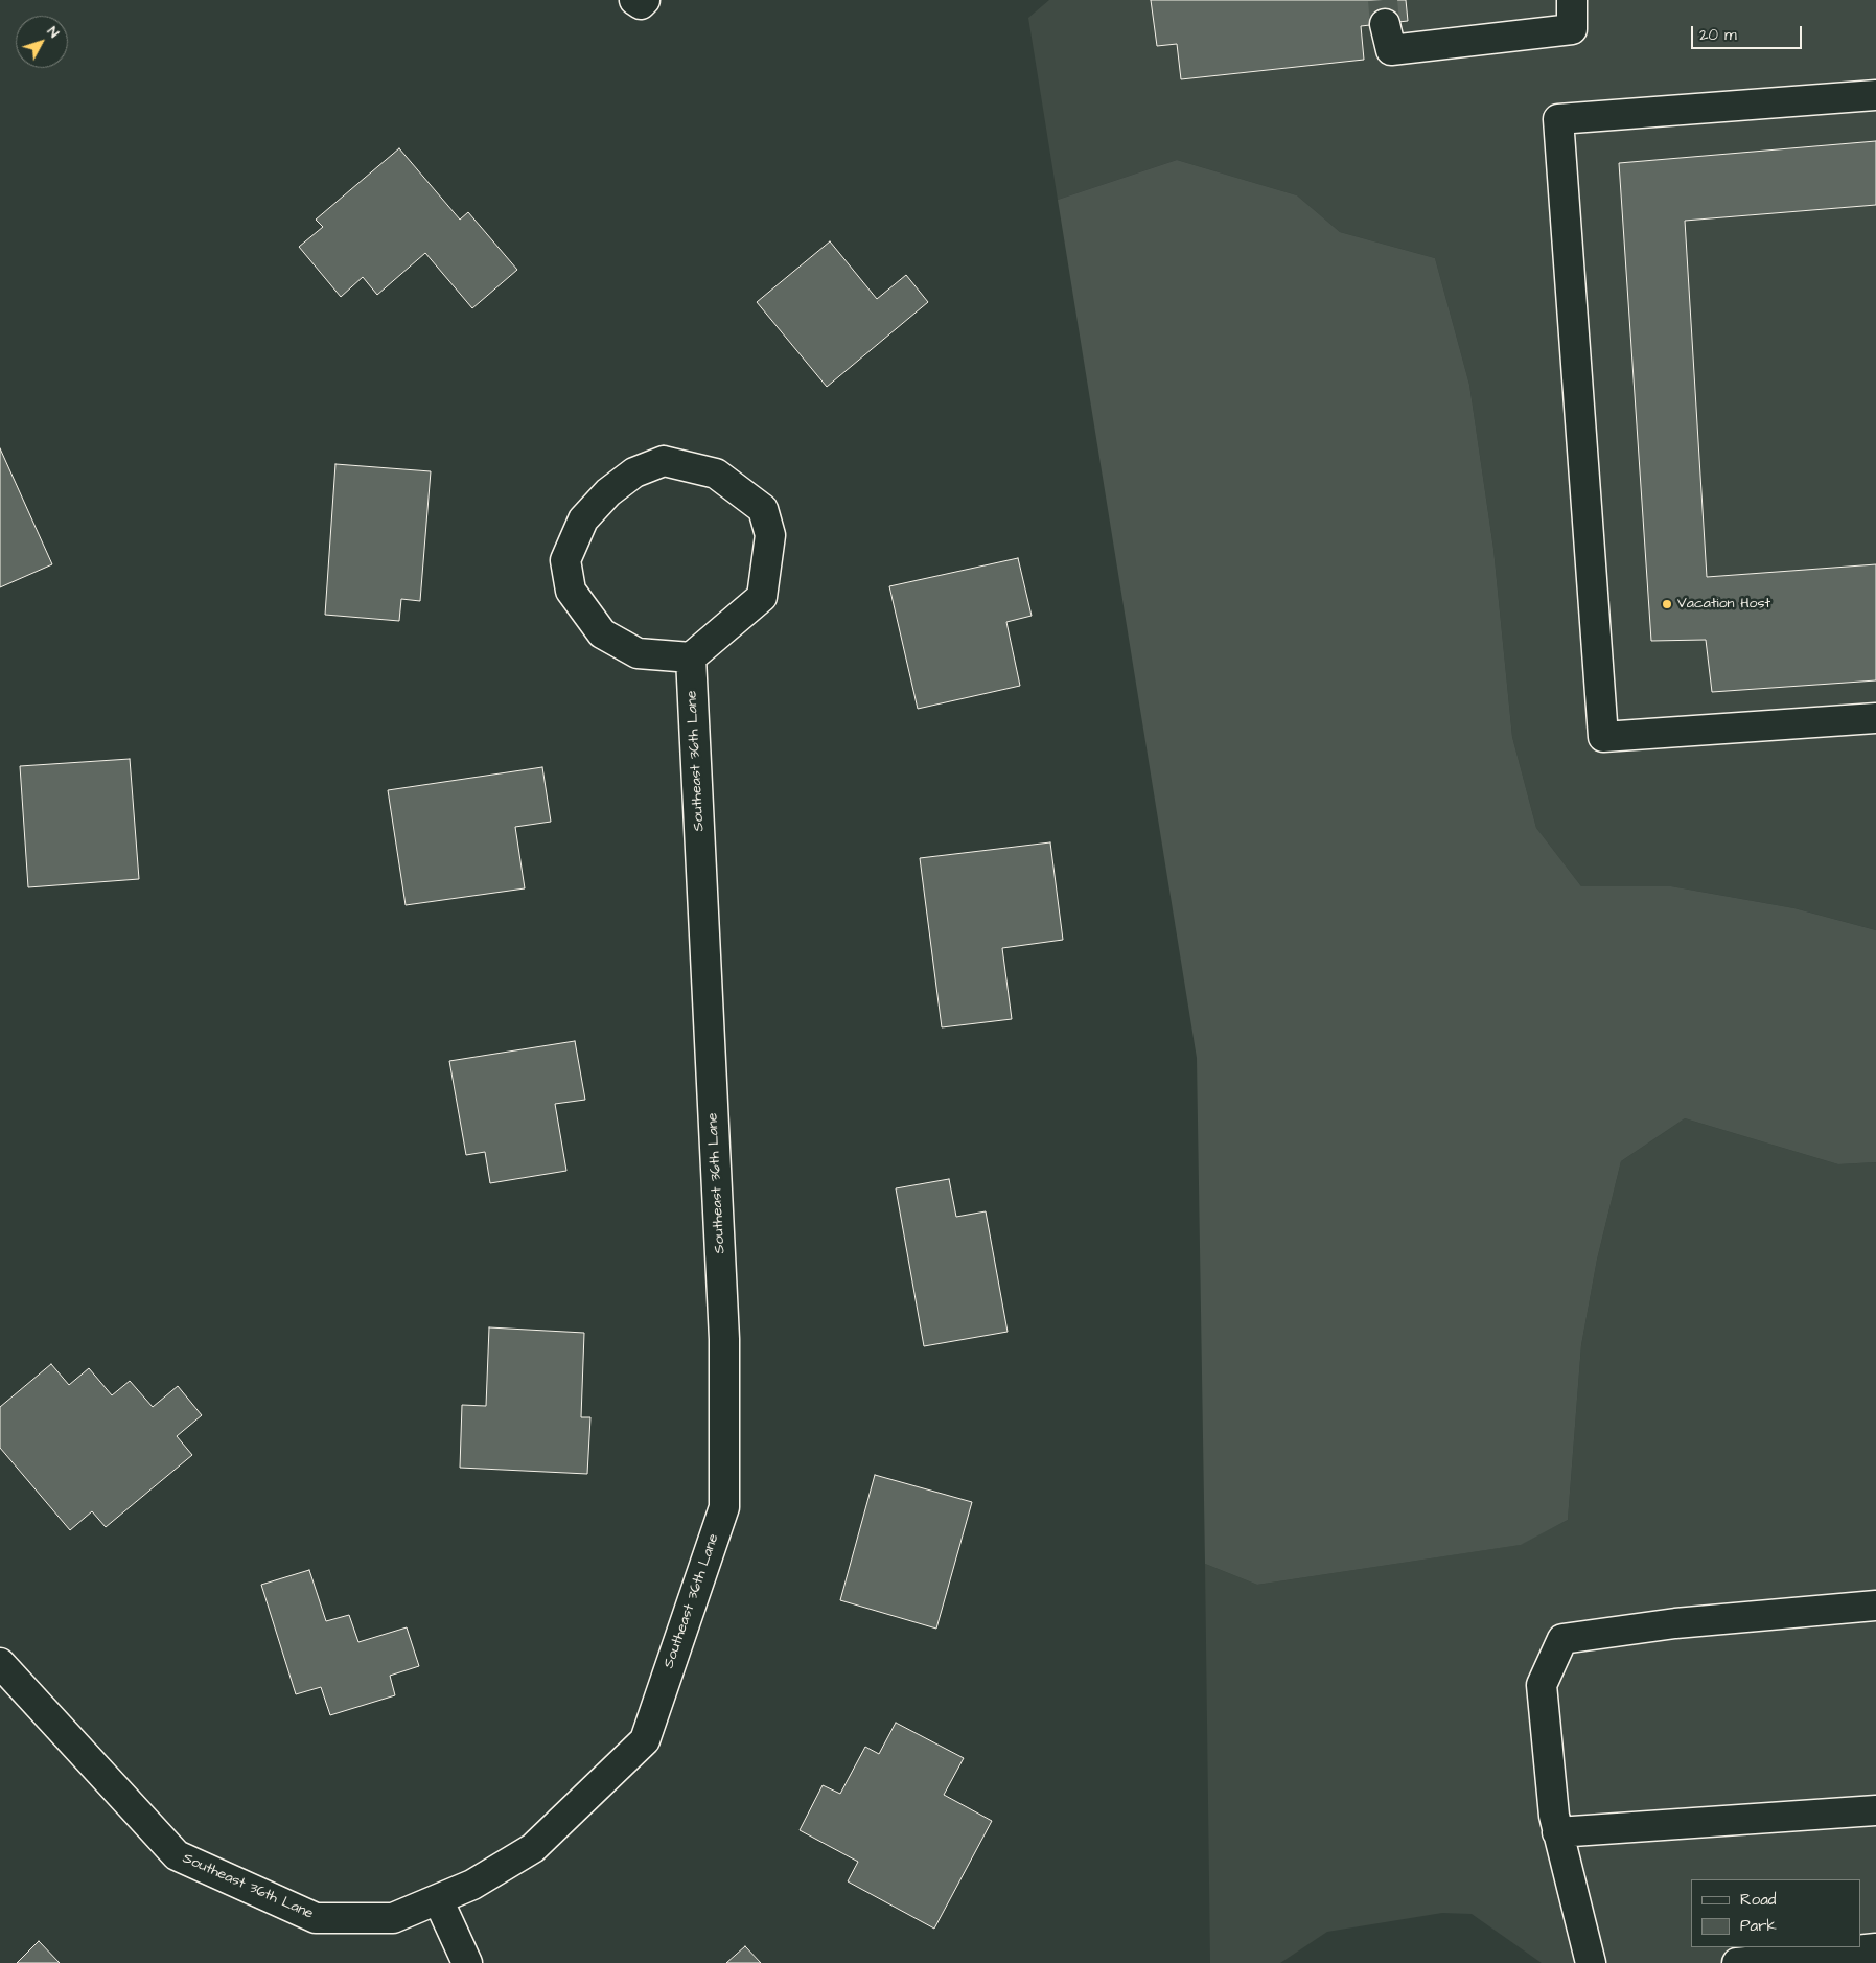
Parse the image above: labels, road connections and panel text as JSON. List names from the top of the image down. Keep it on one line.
{"streets":{"street":["Southeast 36th Lane"]},"places":["Vacation Host"],"legend":["Road","Park"],"scale_bar":"20 m","north":"top right"}
